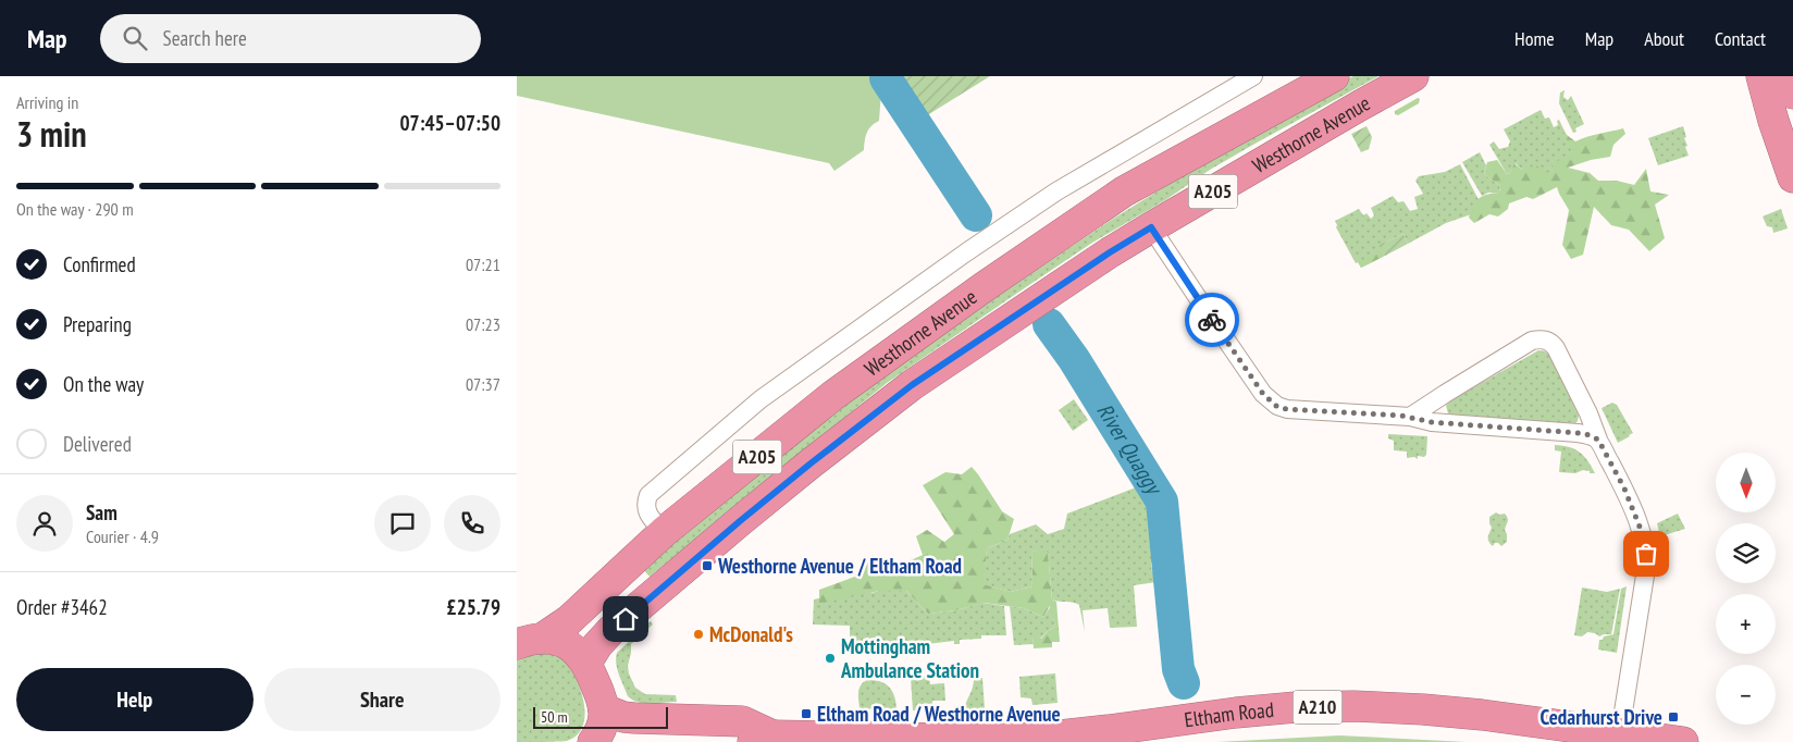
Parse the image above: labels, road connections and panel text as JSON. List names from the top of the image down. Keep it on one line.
{"streets":{"highway":["Westhorne Avenue","A205","A210","Eltham Road"]},"crossings":[["Westhorne Avenue","A205"],["A205","Eltham Road"]],"water":["River Quaggy"],"places":{"transit":["Westhorne Avenue / Eltham Road","Eltham Road / Westhorne Avenue","Cedarhurst Drive"],"other":["McDonald's","Mottingham Ambulance Station"]},"scale_bar":"50 m","north":"bottom","page":{"header":"Map","search":"Search here","nav":["Home","Map","About","Contact"],"heading":["3 min","Arriving in","07:45–07:50"],"panel":["Sam","Courier · 4.9","Order #3462","£25.79"],"bar":"On the way · 290 m","list":[["Confirmed","07:21"],["Preparing","07:23"],["On the way","07:37"],"Delivered"],"map_buttons":["+","−"],"buttons":["Help","Share"],"scale":"50 m"}}
